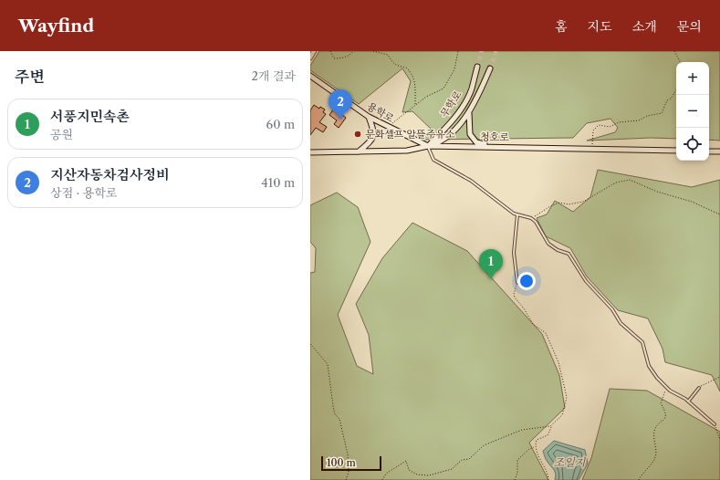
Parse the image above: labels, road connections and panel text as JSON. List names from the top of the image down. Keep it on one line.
{"streets":{"main road":["무학로","용학로","청호로"]},"crossings":[["무학로","용학로"],["무학로","청호로"],["용학로","청호로"]],"water":["조일지"],"places":["문화셀프 알뜰주유소"],"scale_bar":"100 m","page":{"header":"Wayfind","nav":["홈","지도","소개","문의"],"heading":["주변","2개 결과"],"map_buttons":["+","−"],"pins":["2","1"],"list":[{"mark":"1","name":"서풍지민속촌","note":"공원","value":"60 m"},{"mark":"2","name":"지산자동차검사정비","note":"상점 · 용학로","value":"410 m"}],"scale":"100 m"}}
